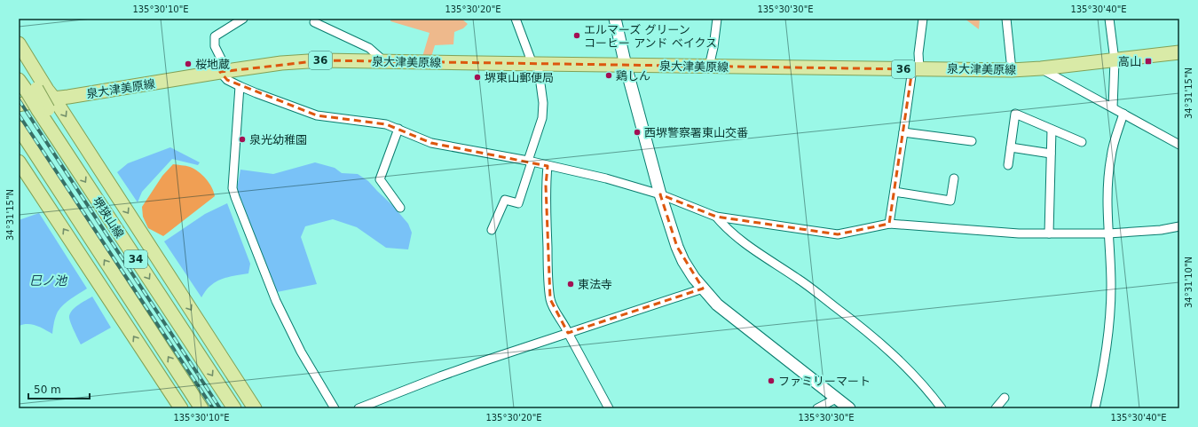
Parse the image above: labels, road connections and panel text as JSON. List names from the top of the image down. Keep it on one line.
{"streets":{"main road":["36","泉大津美原線","堺狭山線","34"]},"crossings":[["泉大津美原線","堺狭山線"]],"water":["巳ノ池"],"places":{"other":["エルマーズ グリーン コーヒー アンド ベイクス","桜地蔵","鶏しん","堺東山郵便局","西堺警察署東山交番","泉光幼稚園","東法寺","ファミリーマート"],"transit":["高山"]},"scale_bar":"50 m","coordinates":["135°30'10\"E","135°30'20\"E","135°30'30\"E","135°30'40\"E","34°31'15\"N","34°31'10\"N"]}
